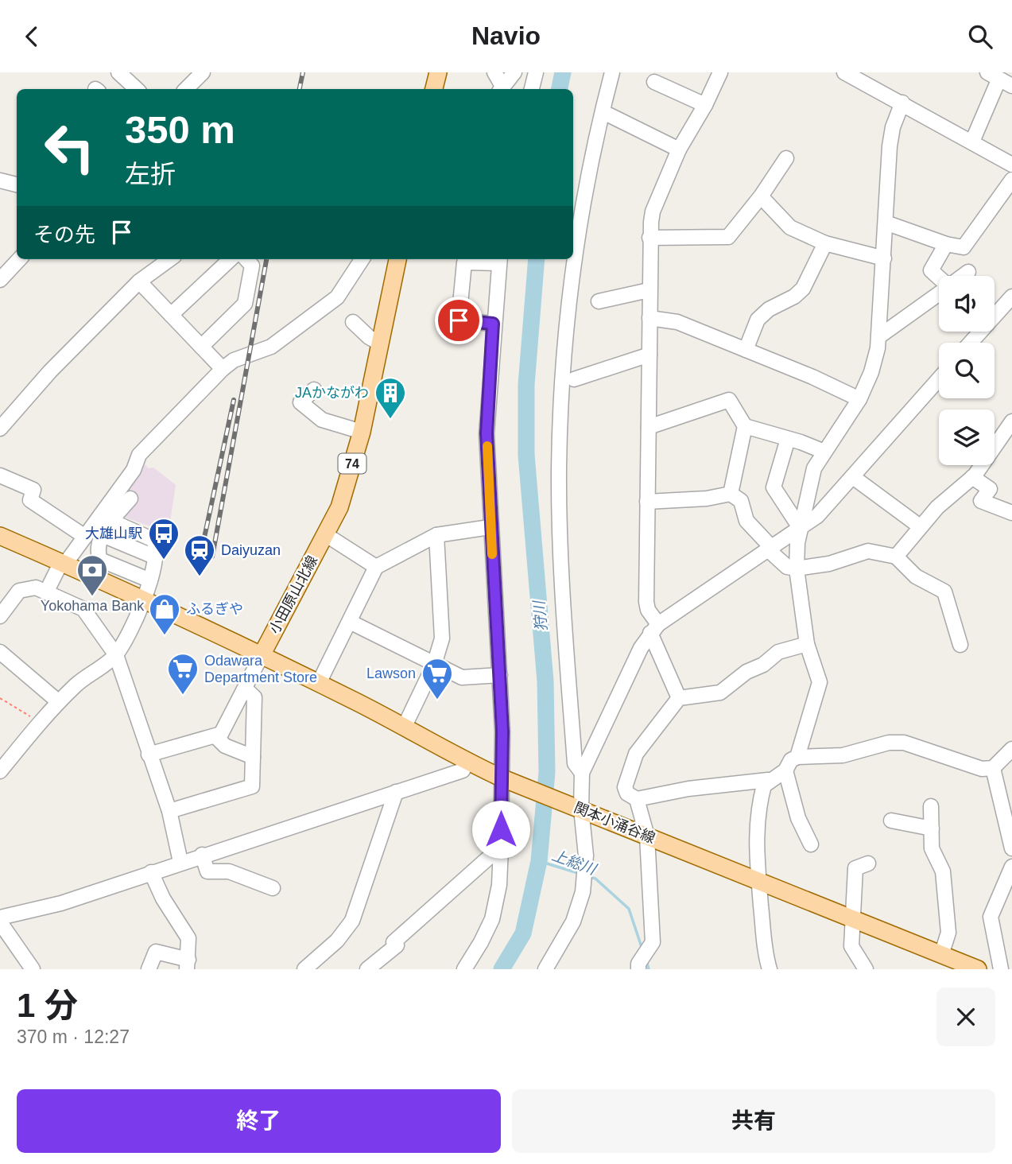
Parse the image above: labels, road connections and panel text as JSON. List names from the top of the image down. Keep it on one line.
{"streets":{"main road":["74","小田原山北線","関本小涌谷線"]},"crossings":[["小田原山北線","関本小涌谷線"]],"water":["狩川","上総川"],"places":{"building":["JAかながわ"],"bus stop":["大雄山駅"],"station":["Daiyuzan"],"bank":["Yokohama Bank"],"shop":["ふるぎや"],"supermarket":["Odawara Department Store","Lawson"]},"page":{"header":"Navio","turn":["350 m","左折"],"then":"その先","heading":["1 分","370 m · 12:27"],"buttons":["終了","共有"]}}
